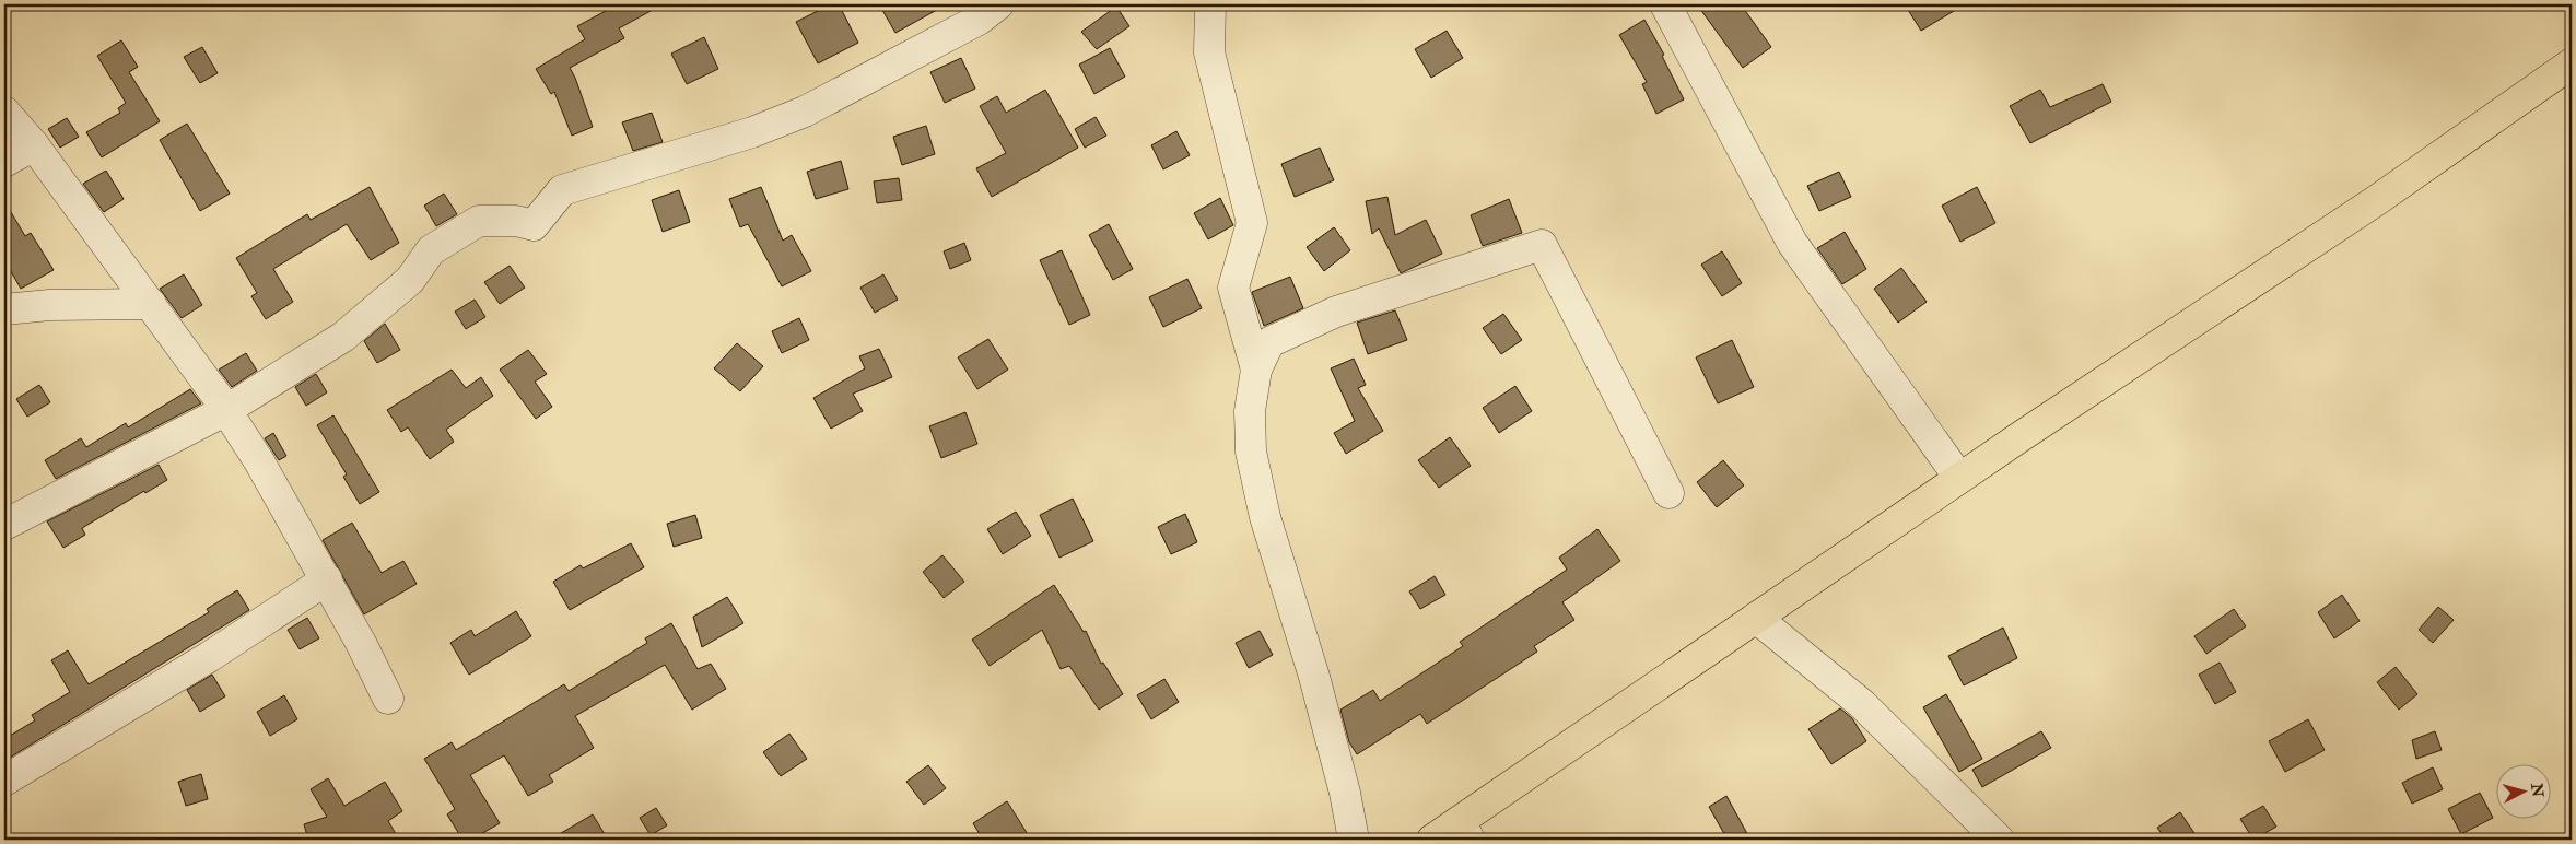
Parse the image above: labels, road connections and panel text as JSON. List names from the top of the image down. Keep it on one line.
{"north":"right"}
